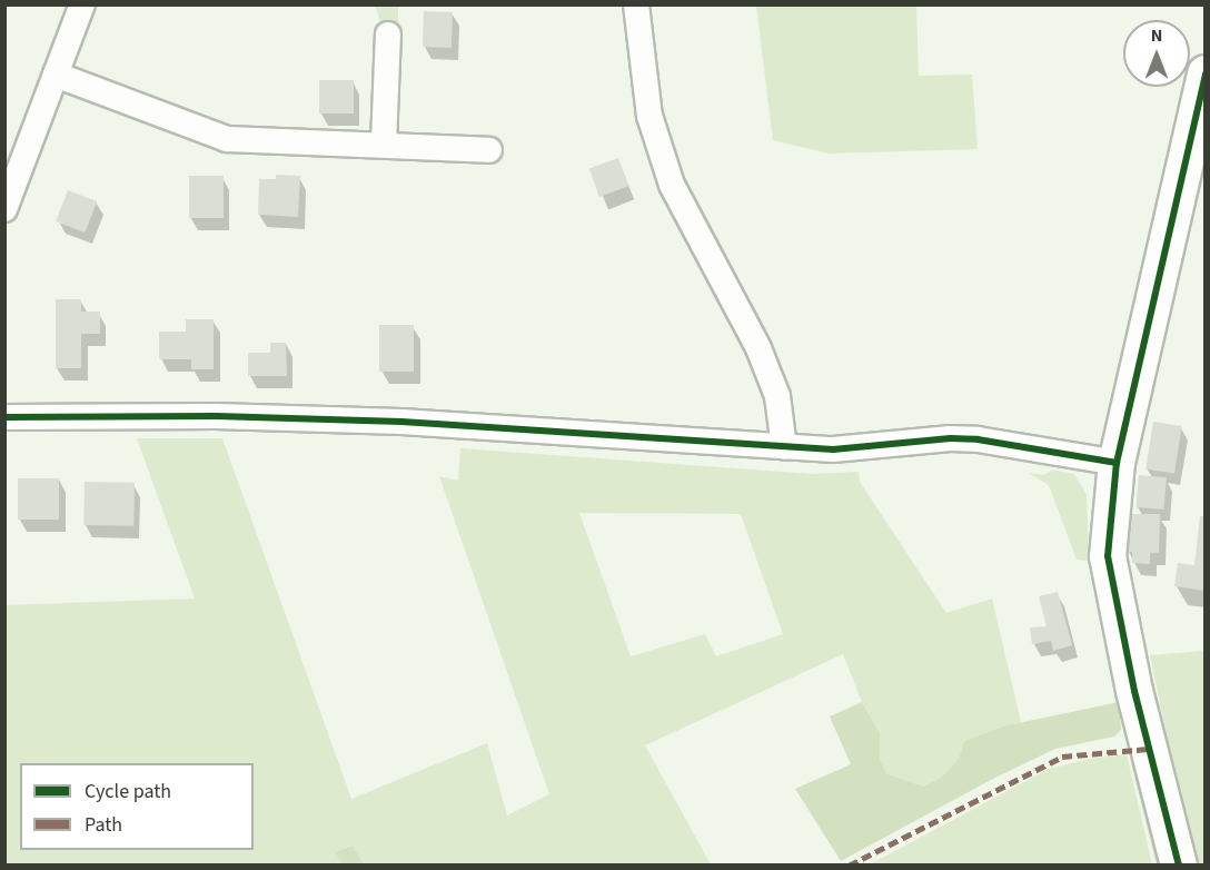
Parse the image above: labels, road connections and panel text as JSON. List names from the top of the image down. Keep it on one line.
{"legend":["Cycle path","Path"],"north":"top"}
